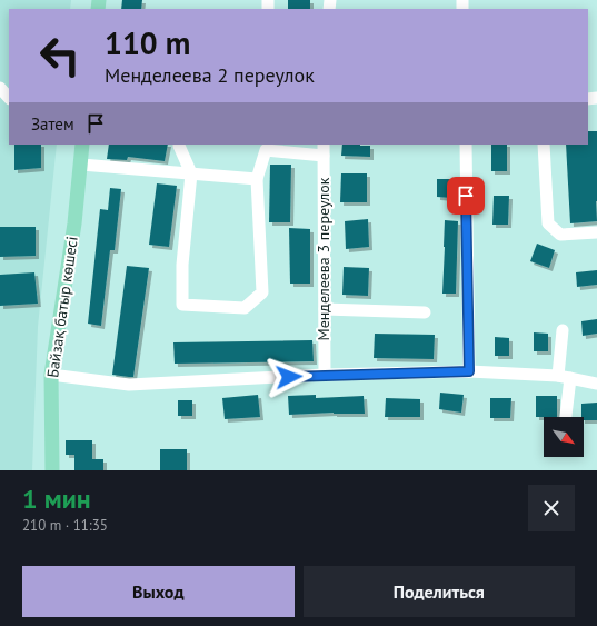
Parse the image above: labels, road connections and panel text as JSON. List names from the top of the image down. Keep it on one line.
{"streets":{"main road":["Байзақ батыр көшесі"],"street":["Менделеева 3 переулок"]},"north":"bottom right","page":{"turn":["110 m","Менделеева 2 переулок"],"then":"Затем","heading":["1 мин","210 m · 11:35"],"buttons":["Выход","Поделиться"]}}
